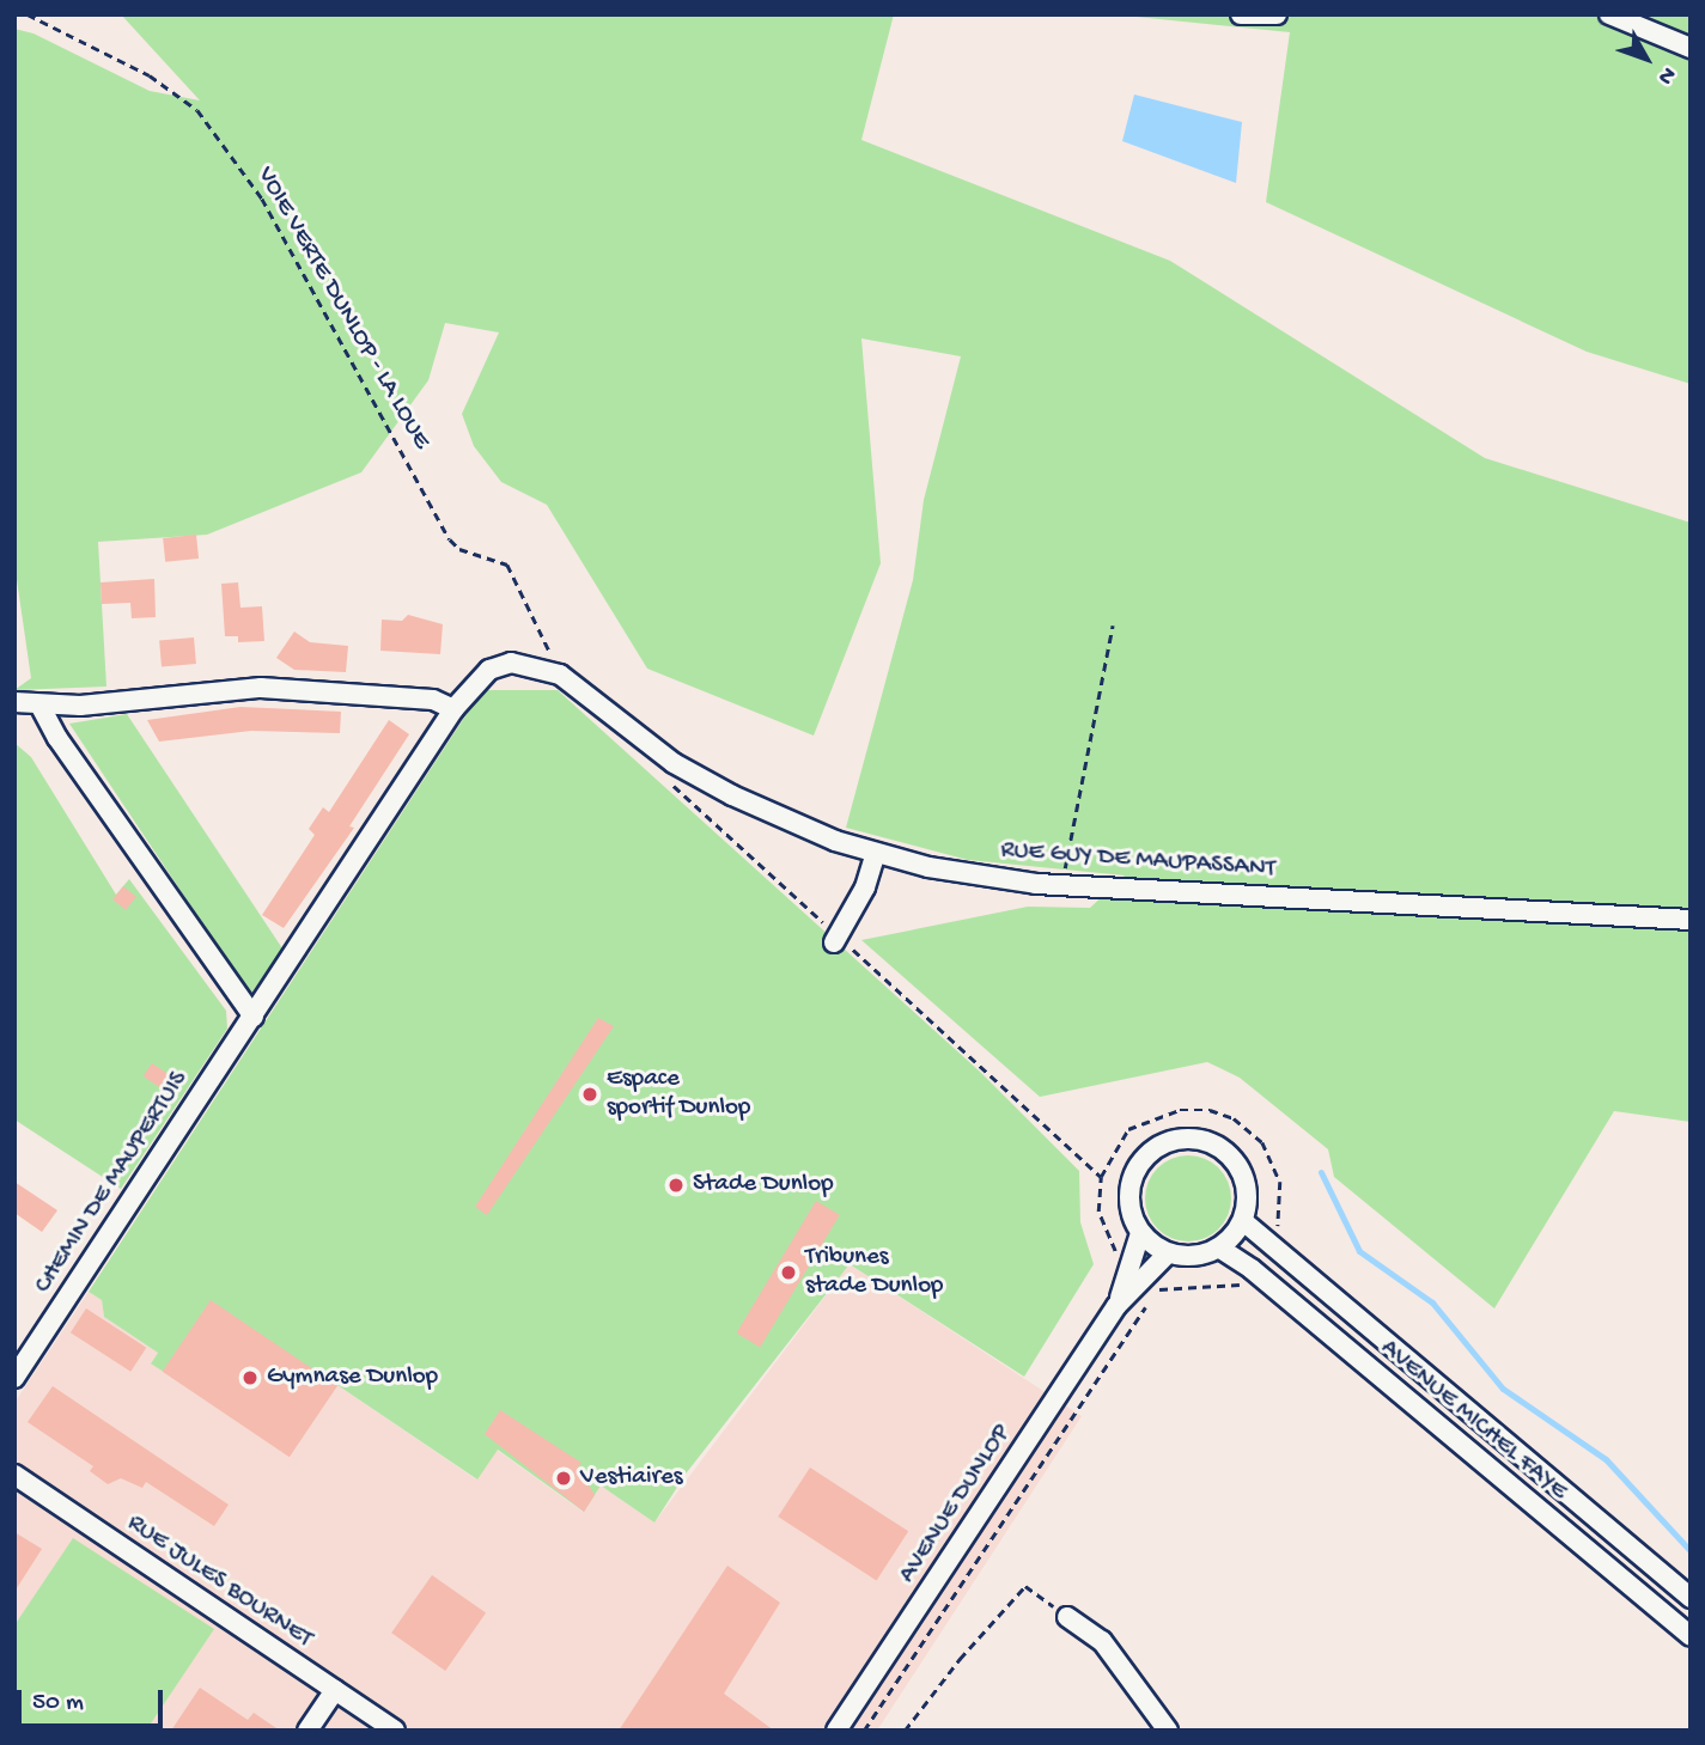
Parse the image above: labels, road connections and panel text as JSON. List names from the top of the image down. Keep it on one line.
{"streets":{"street":["RUE GUY DE MAUPASSANT","CHEMIN DE MAUPERTUIS","AVENUE MICHEL FAYE","AVENUE DUNLOP","RUE JULES BOURNET"],"path":["VOIE VERTE DUNLOP - LA LOUE"]},"crossings":[["VOIE VERTE DUNLOP - LA LOUE","RUE GUY DE MAUPASSANT"],["RUE GUY DE MAUPASSANT","CHEMIN DE MAUPERTUIS"],["AVENUE MICHEL FAYE","AVENUE DUNLOP"]],"places":["Espace sportif Dunlop","Stade Dunlop","Tribunes stade Dunlop","Gymnase Dunlop","Vestiaires"],"scale_bar":"50 m","north":"bottom right"}
